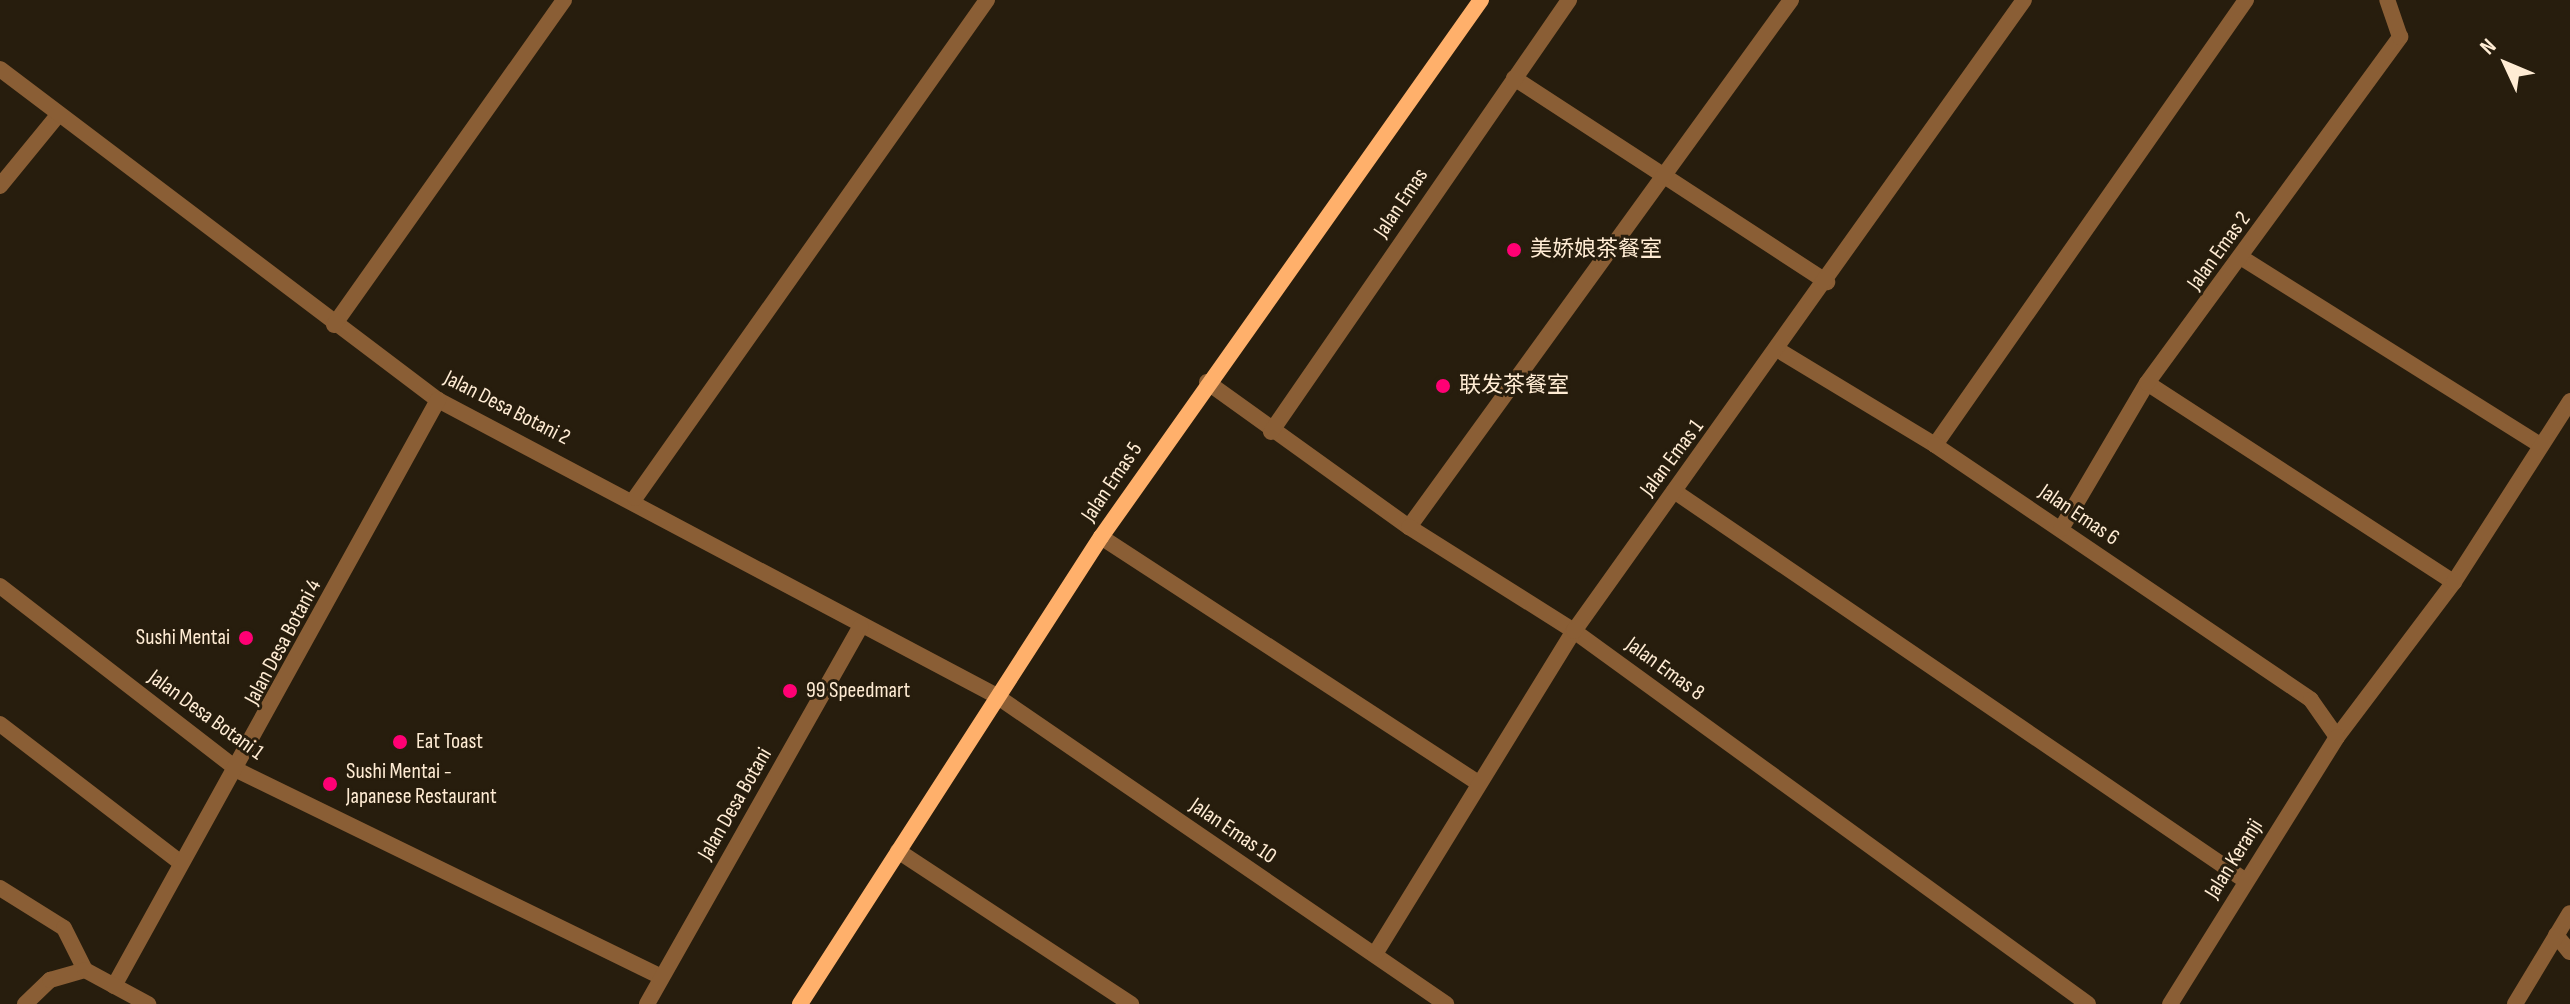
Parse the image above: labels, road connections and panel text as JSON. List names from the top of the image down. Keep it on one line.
{"streets":{"street":["Jalan Emas","Jalan Emas 2","Jalan Desa Botani 2","Jalan Emas 1","Jalan Emas 5","Jalan Emas 6","Jalan Desa Botani 4","Jalan Emas 8","Jalan Desa Botani 1","Jalan Desa Botani","Jalan Emas 10","Jalan Keranji"]},"crossings":[["Jalan Emas","Jalan Emas 8"],["Jalan Emas 2","Jalan Emas 6"],["Jalan Desa Botani 2","Jalan Emas 5"],["Jalan Desa Botani 2","Jalan Desa Botani 4"],["Jalan Desa Botani 2","Jalan Desa Botani"],["Jalan Desa Botani 2","Jalan Emas 10"],["Jalan Emas 1","Jalan Emas 6"],["Jalan Emas 1","Jalan Emas 8"],["Jalan Emas 1","Jalan Emas 10"],["Jalan Emas 5","Jalan Emas 8"],["Jalan Emas 5","Jalan Emas 10"],["Jalan Emas 6","Jalan Keranji"],["Jalan Desa Botani 4","Jalan Desa Botani 1"],["Jalan Desa Botani 1","Jalan Desa Botani"]],"places":["美娇娘茶餐室","联发茶餐室","Sushi Mentai","99 Speedmart","Eat Toast","Sushi Mentai - Japanese Restaurant"],"north":"top left"}
